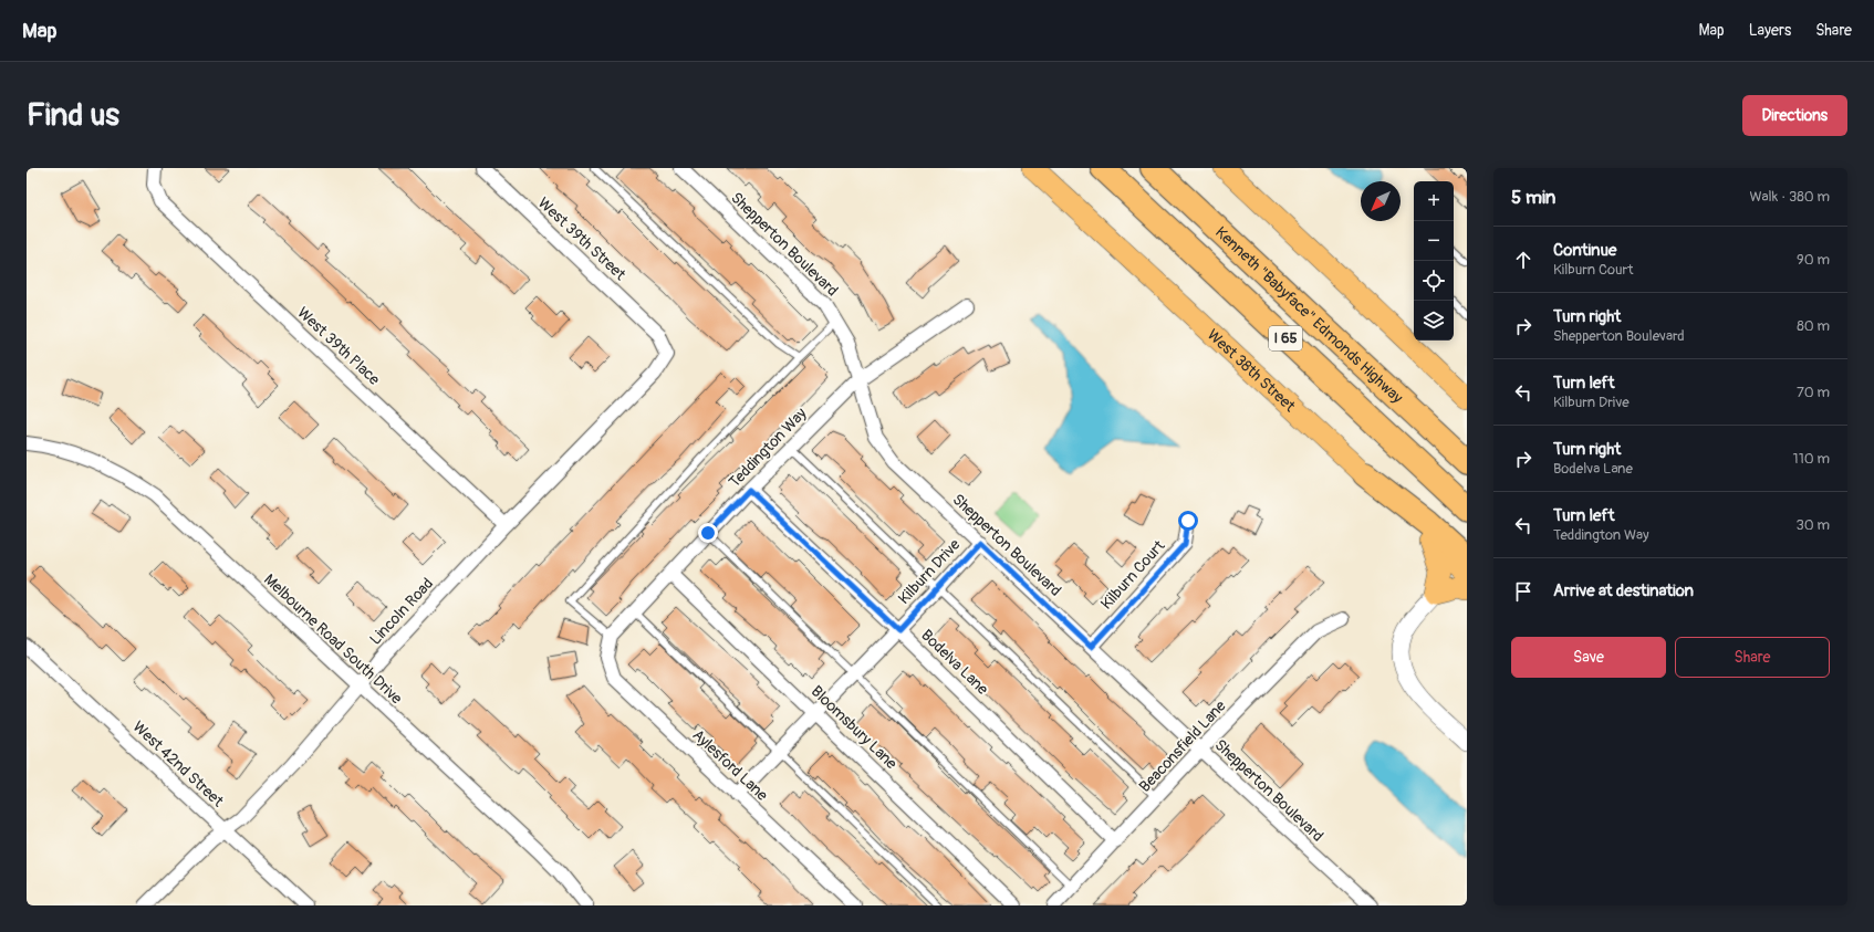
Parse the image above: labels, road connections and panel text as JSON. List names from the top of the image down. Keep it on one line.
{"streets":{"highway":["Kenneth \"Babyface\" Edmonds Highway","I 65"],"main road":["West 38th Street"],"street":["West 39th Street","Shepperton Boulevard","West 39th Place","Teddington Way","Kilburn Drive","Kilburn Court","Lincoln Road","Melbourne Road South Drive","Bodelva Lane","Bloomsbury Lane","Beaconsfield Lane","West 42nd Street","Aylesford Lane"]},"crossings":[["West 39th Street","Lincoln Road"],["Shepperton Boulevard","Teddington Way"],["Shepperton Boulevard","Kilburn Drive"],["Shepperton Boulevard","Kilburn Court"],["Shepperton Boulevard","Beaconsfield Lane"],["West 39th Place","Lincoln Road"],["Teddington Way","Bodelva Lane"],["Teddington Way","Bloomsbury Lane"],["Teddington Way","Aylesford Lane"],["Kilburn Drive","Bodelva Lane"],["Kilburn Drive","Bloomsbury Lane"],["Kilburn Drive","Aylesford Lane"],["Lincoln Road","Melbourne Road South Drive"],["Lincoln Road","West 42nd Street"],["Bodelva Lane","Beaconsfield Lane"]],"north":"bottom left","page":{"header":"Map","nav":["Map","Layers","Share"],"buttons":["Directions",["Save","Share"]],"title":"Find us","heading":["5 min","Walk · 380 m"],"map_buttons":["+","−"],"list":[["Continue","Kilburn Court","90 m"],["Turn right","Shepperton Boulevard","80 m"],["Turn left","Kilburn Drive","70 m"],["Turn right","Bodelva Lane","110 m"],["Turn left","Teddington Way","30 m"],"Arrive at destination"]}}
